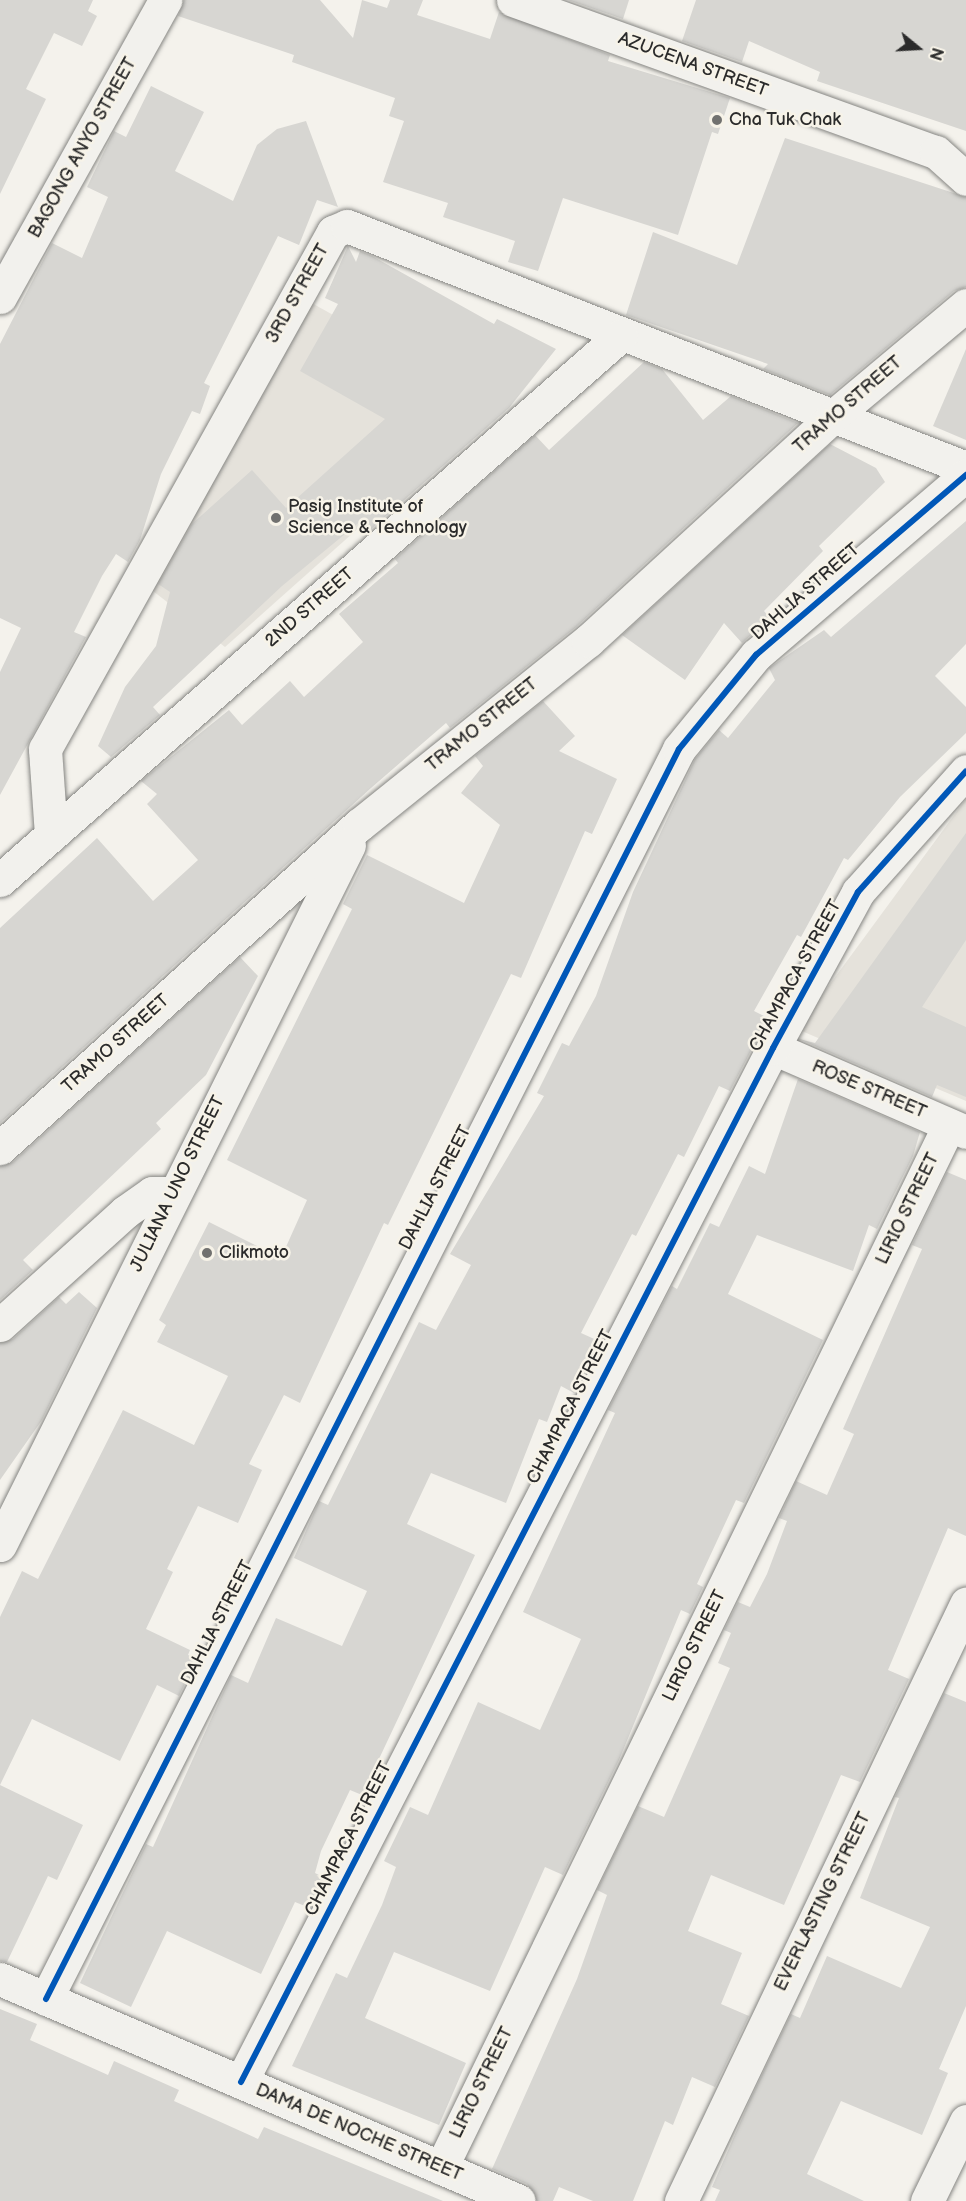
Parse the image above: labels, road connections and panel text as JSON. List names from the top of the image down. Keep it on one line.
{"streets":{"street":["AZUCENA STREET","BAGONG ANYO STREET","3RD STREET","TRAMO STREET","DAHLIA STREET","2ND STREET","CHAMPACA STREET","ROSE STREET","JULIANA UNO STREET","LIRIO STREET","EVERLASTING STREET","DAMA DE NOCHE STREET"]},"crossings":[["3RD STREET","TRAMO STREET"],["3RD STREET","2ND STREET"],["TRAMO STREET","JULIANA UNO STREET"],["DAHLIA STREET","DAMA DE NOCHE STREET"],["CHAMPACA STREET","ROSE STREET"],["CHAMPACA STREET","DAMA DE NOCHE STREET"],["ROSE STREET","LIRIO STREET"],["LIRIO STREET","DAMA DE NOCHE STREET"]],"places":["Cha Tuk Chak","Pasig Institute of Science & Technology","Clikmoto"],"north":"right"}
